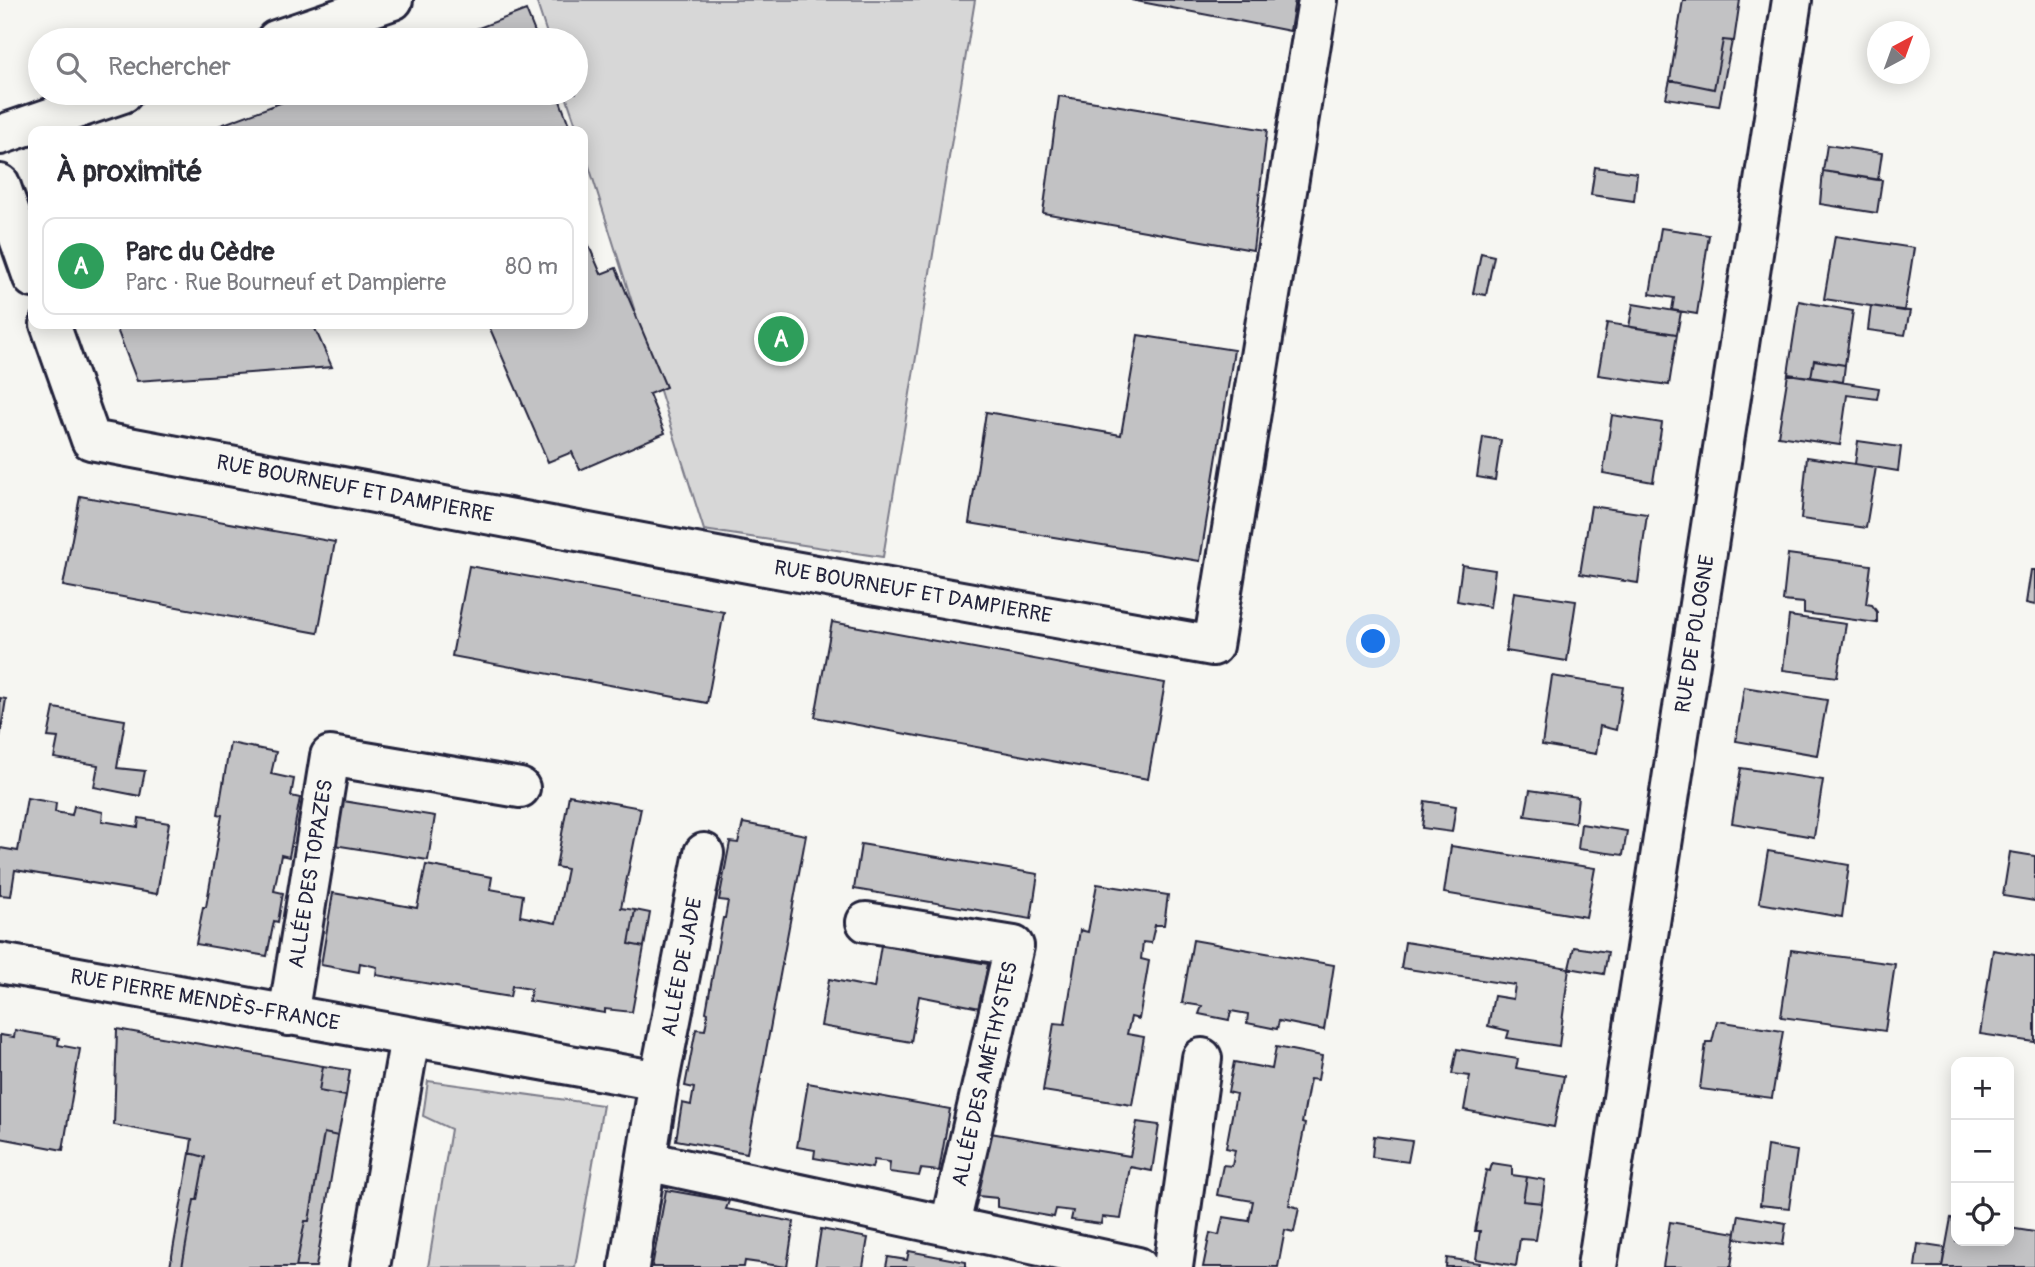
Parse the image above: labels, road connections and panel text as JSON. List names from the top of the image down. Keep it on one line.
{"streets":{"street":["RUE BOURNEUF ET DAMPIERRE","RUE DE POLOGNE","ALLÉE DES TOPAZES","ALLÉE DE JADE","RUE PIERRE MENDÈS-FRANCE","ALLÉE DES AMÉTHYSTES"]},"crossings":[["ALLÉE DES TOPAZES","RUE PIERRE MENDÈS-FRANCE"],["ALLÉE DE JADE","RUE PIERRE MENDÈS-FRANCE"]],"north":"top right","page":{"search":"Rechercher","heading":"À proximité","list":[{"mark":"A","name":"Parc du Cèdre","note":"Parc · Rue Bourneuf et Dampierre","value":"80 m"}],"pins":"A","map_buttons":["+","−"]}}
